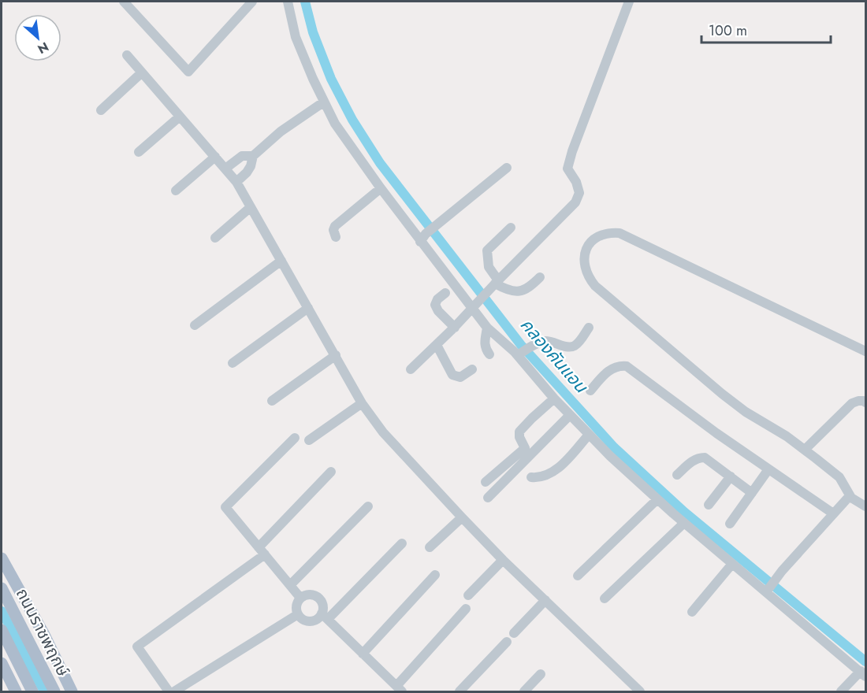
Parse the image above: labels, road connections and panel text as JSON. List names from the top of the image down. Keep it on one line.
{"streets":{"main road":["ถนนราชพฤกษ์"]},"water":["คลองคันแอน"],"scale_bar":"100 m","north":"bottom right"}
